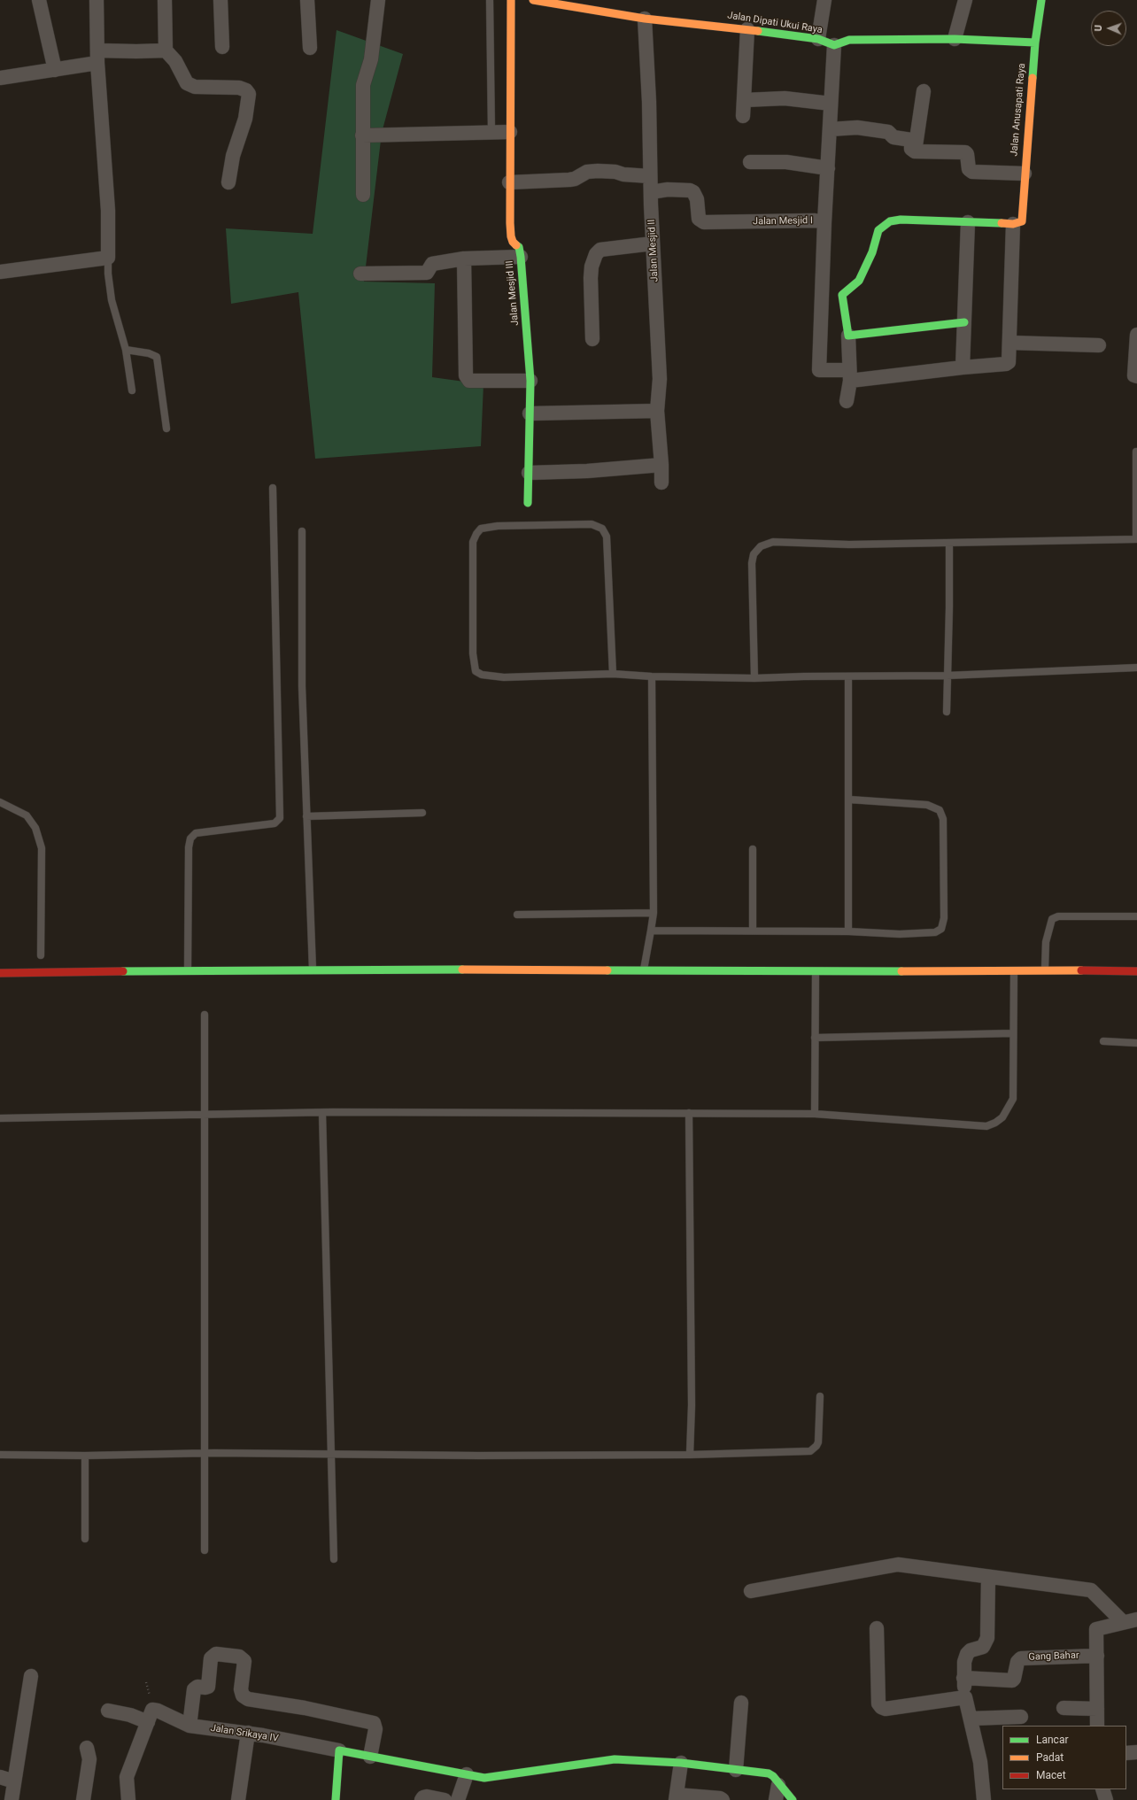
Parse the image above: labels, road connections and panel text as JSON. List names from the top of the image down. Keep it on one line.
{"streets":{"street":["Jalan Dipati Ukui Raya","Jalan Anusapati Raya","Jalan Mesjid I","Jalan Mesjid II","Jalan Mesjid III","Gang Bahar","Jalan Srikaya IV"]},"crossings":[["Jalan Dipati Ukui Raya","Jalan Mesjid I"],["Jalan Dipati Ukui Raya","Jalan Mesjid II"],["Jalan Mesjid I","Jalan Mesjid II"]],"legend":["Lancar","Padat","Macet"],"north":"left"}
